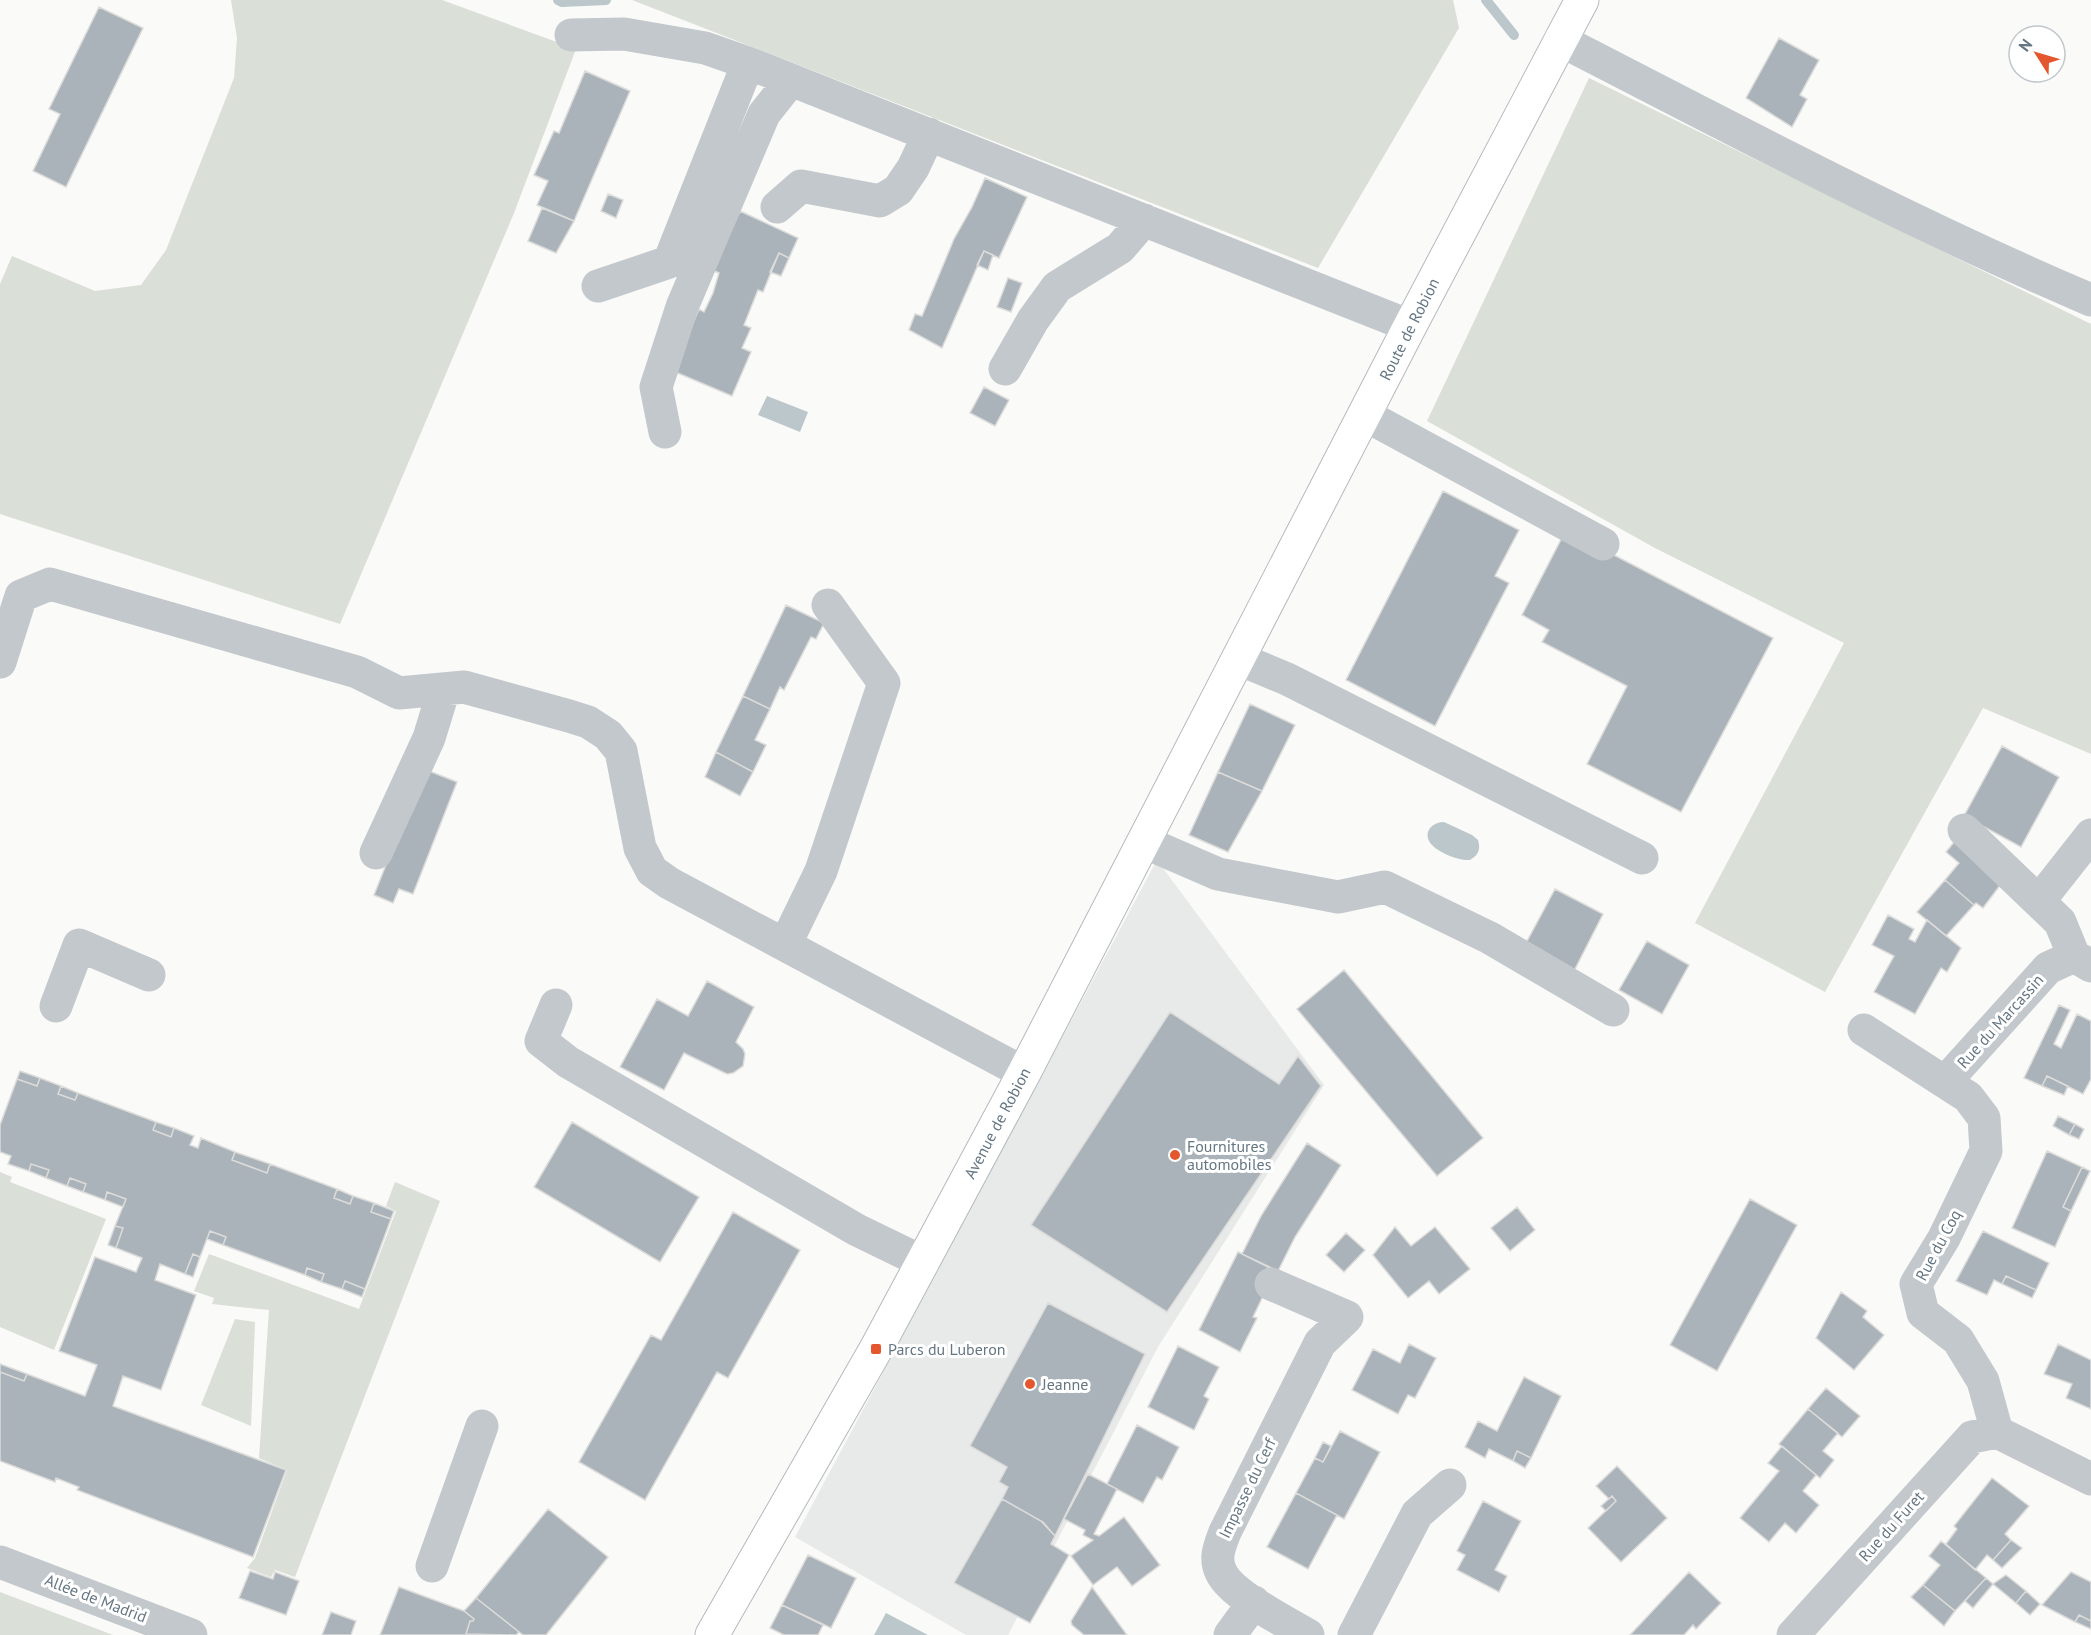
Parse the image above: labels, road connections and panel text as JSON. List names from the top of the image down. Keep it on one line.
{"streets":{"main road":["Route de Robion","Avenue de Robion"],"street":["Rue du Marcassin","Rue du Coq","Impasse du Cerf","Rue du Furet","Allée de Madrid"]},"crossings":[["Route de Robion","Avenue de Robion"],["Rue du Marcassin","Rue du Coq"],["Rue du Coq","Rue du Furet"]],"places":{"other":["Fournitures automobiles","Jeanne"],"transit":["Parcs du Luberon"]},"north":"top left"}
